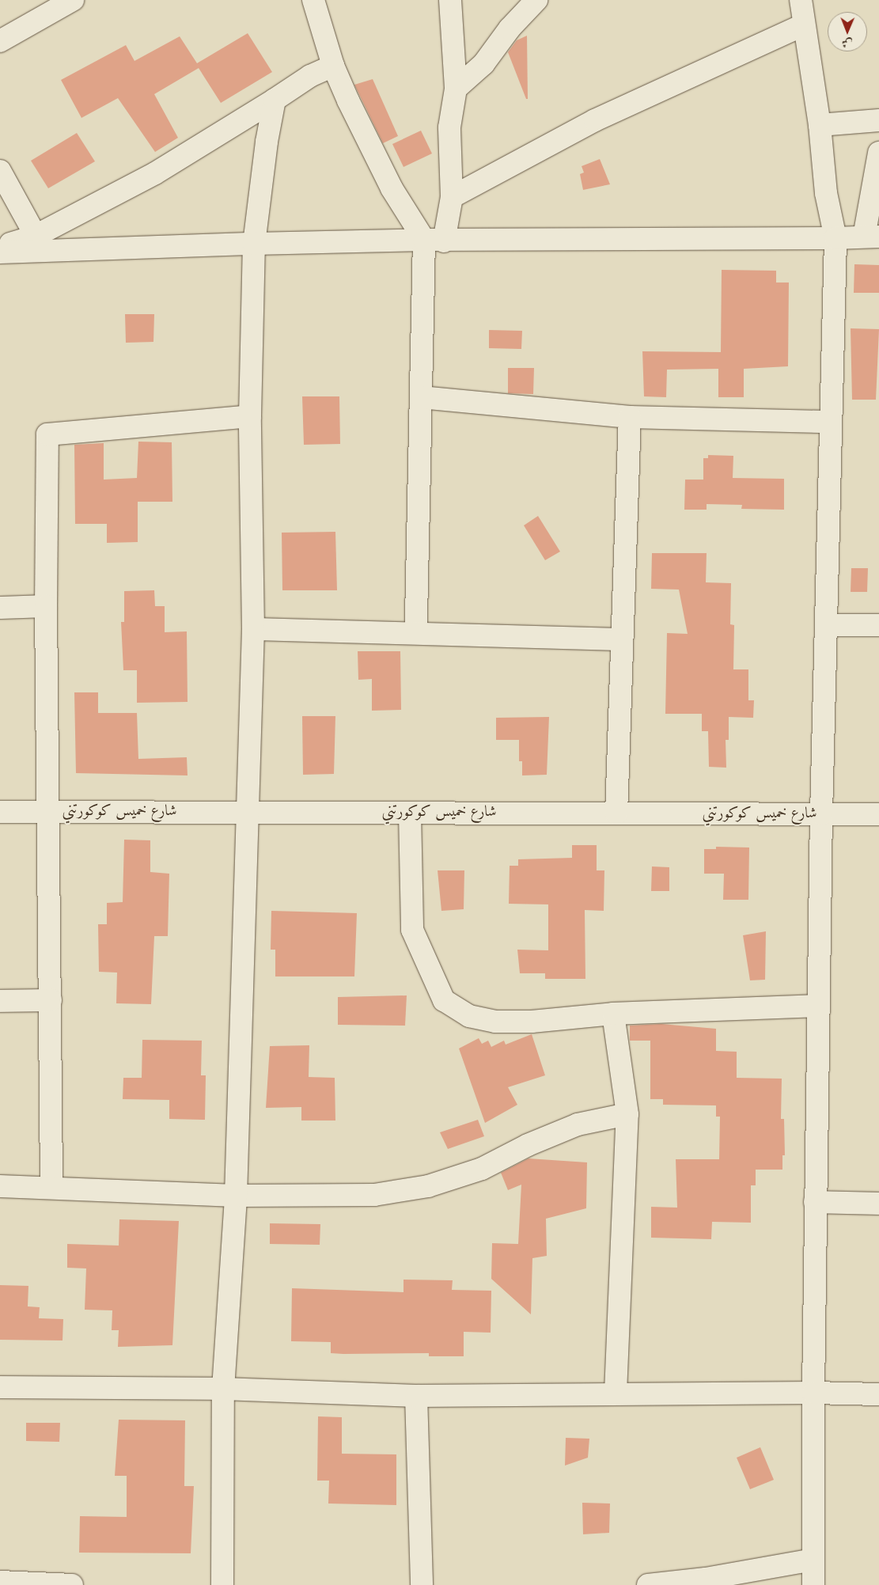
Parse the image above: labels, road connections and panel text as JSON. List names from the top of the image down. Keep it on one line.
{"streets":{"street":["شارع خميس كوكورتني"]},"north":"bottom"}
